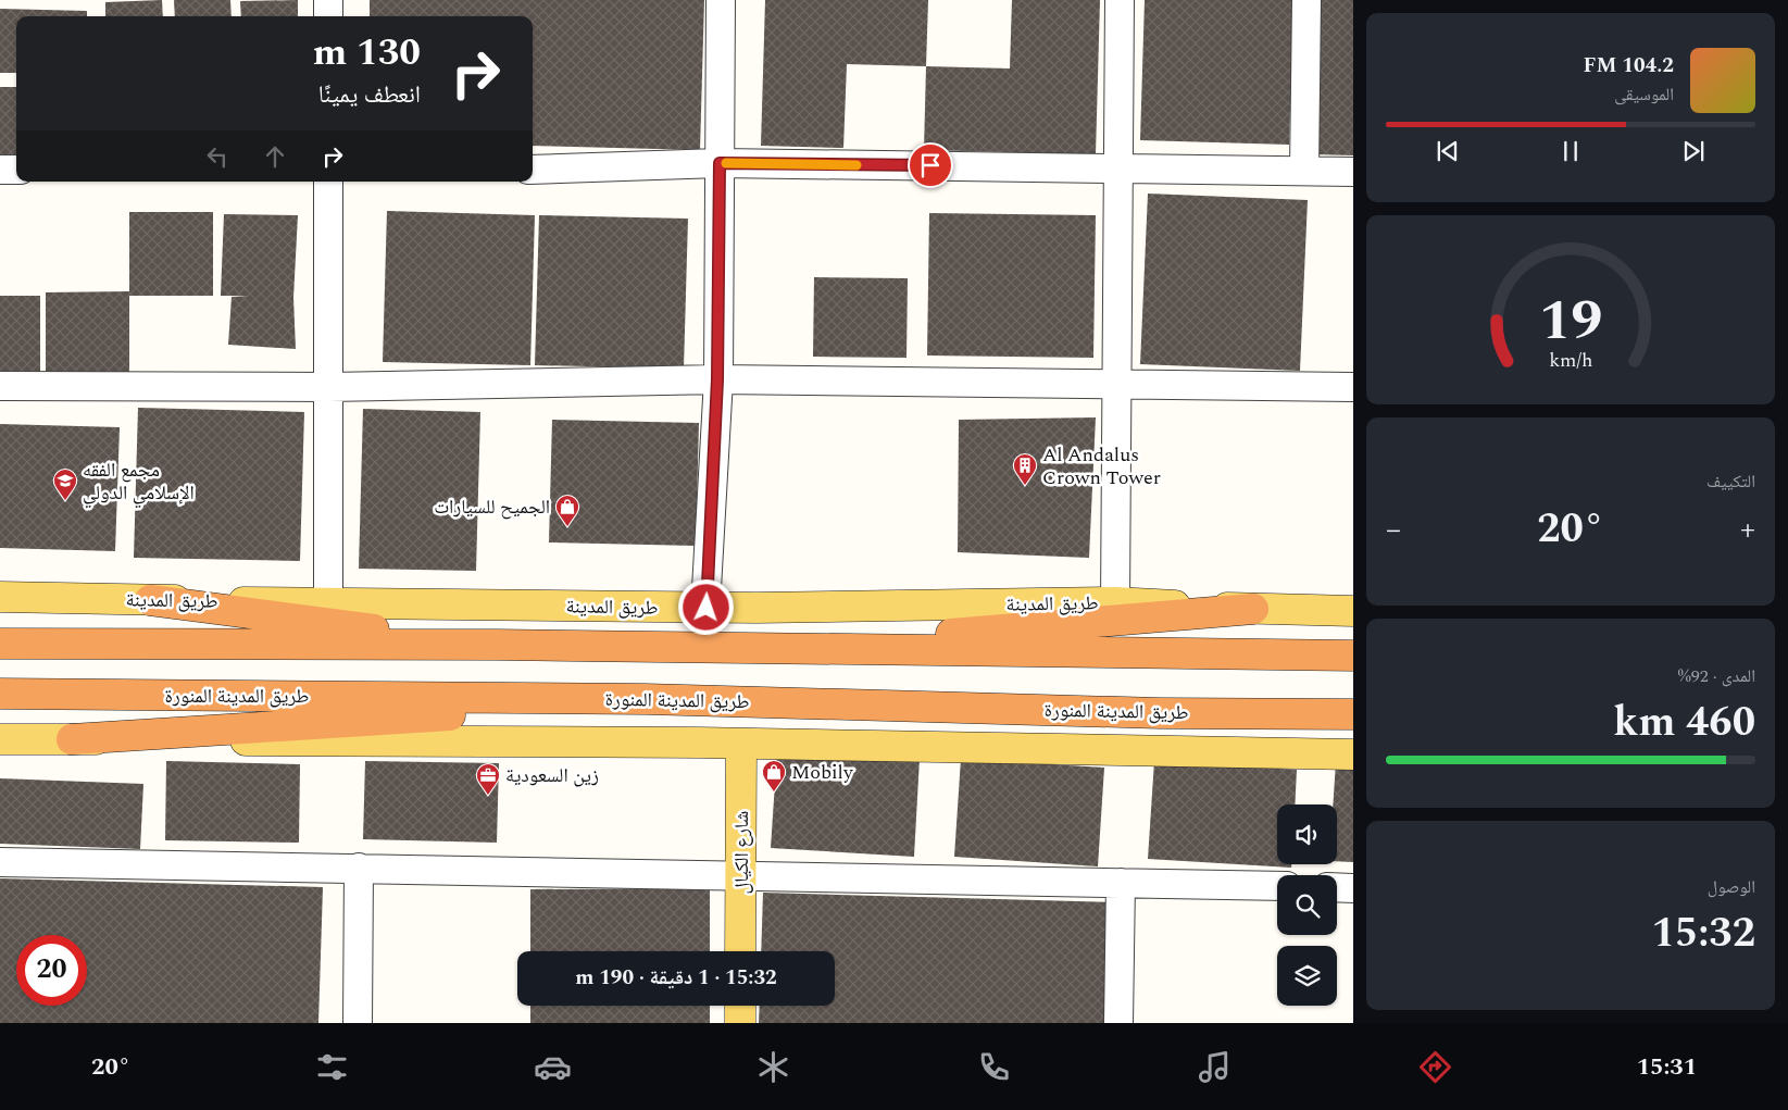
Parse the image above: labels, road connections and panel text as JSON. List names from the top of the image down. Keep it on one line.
{"streets":{"highway":["طريق المدينة المنورة"],"main road":["طريق المدينة","شارع الكيال"]},"places":{"building":["Al Andalus Crown Tower"],"school or university":["مجمع الفقه الإسلامي الدولي"],"shop":["الجميح للسيارات","Mobily"],"office":["زين السعودية"]},"page":{"turn":["130 m","انعطف يمينًا"],"song":["104.2 FM","الموسيقى"],"tile":["التكييف",["المدى · 92%","460 km"],["الوصول","15:32"]],"heat":["−","20°","+"],"limit":"20","trip":"15:32 · 1 دقيقة · 190 m","tabs":["15:31","20°"],"gauge":["19","km/h"]}}
